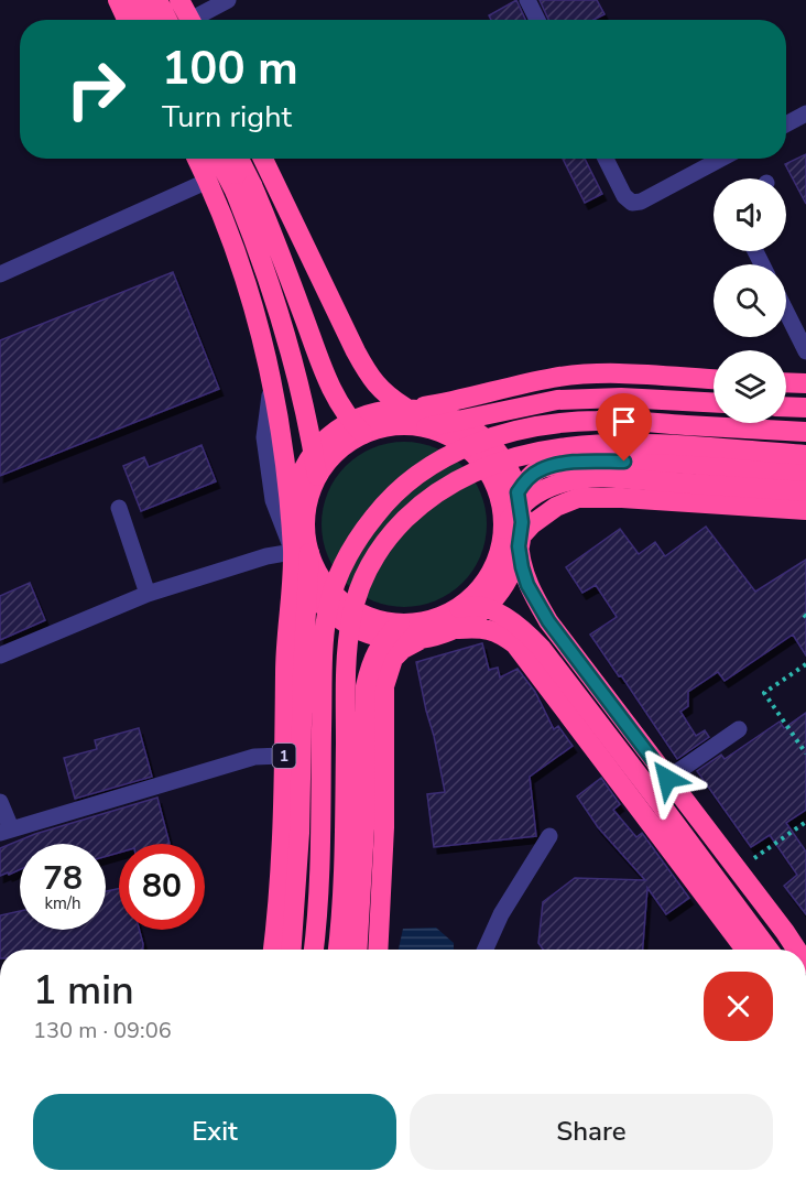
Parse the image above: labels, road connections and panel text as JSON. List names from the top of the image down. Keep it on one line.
{"streets":{"highway":["1"]},"page":{"turn":["100 m","Turn right"],"speed":"78 km/h","limit":"80","heading":["1 min","130 m · 09:06"],"buttons":["Exit","Share"]}}
